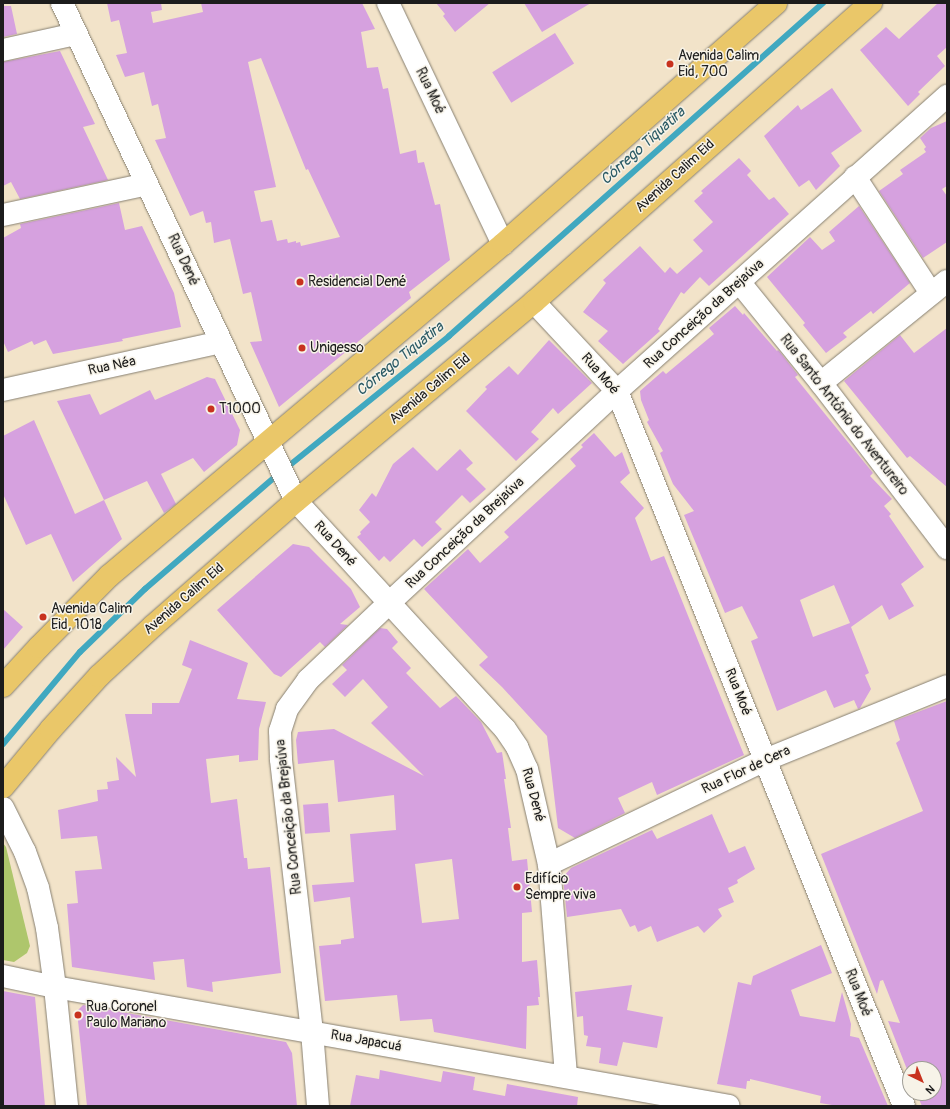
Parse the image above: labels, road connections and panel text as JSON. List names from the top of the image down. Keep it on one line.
{"streets":{"main road":["Avenida Calim Eid"],"street":["Rua Moé","Rua Dené","Rua Conceição da Brejaúva","Rua Néa","Rua Santo Antônio do Aventureiro","Rua Flor de Cera","Rua Japacuá"]},"crossings":[["Rua Moé","Avenida Calim Eid"],["Rua Moé","Rua Conceição da Brejaúva"],["Rua Moé","Rua Flor de Cera"],["Avenida Calim Eid","Rua Dené"],["Rua Dené","Rua Conceição da Brejaúva"],["Rua Dené","Rua Néa"],["Rua Dené","Rua Flor de Cera"],["Rua Dené","Rua Japacuá"],["Rua Conceição da Brejaúva","Rua Santo Antônio do Aventureiro"],["Rua Conceição da Brejaúva","Rua Japacuá"]],"water":["Córrego Tiquatira"],"places":["Avenida Calim Eid, 700","Residencial Dené","Unigesso","T1000","Avenida Calim Eid, 1018","Edifício Sempre viva","Rua Coronel Paulo Mariano"],"north":"bottom right"}
